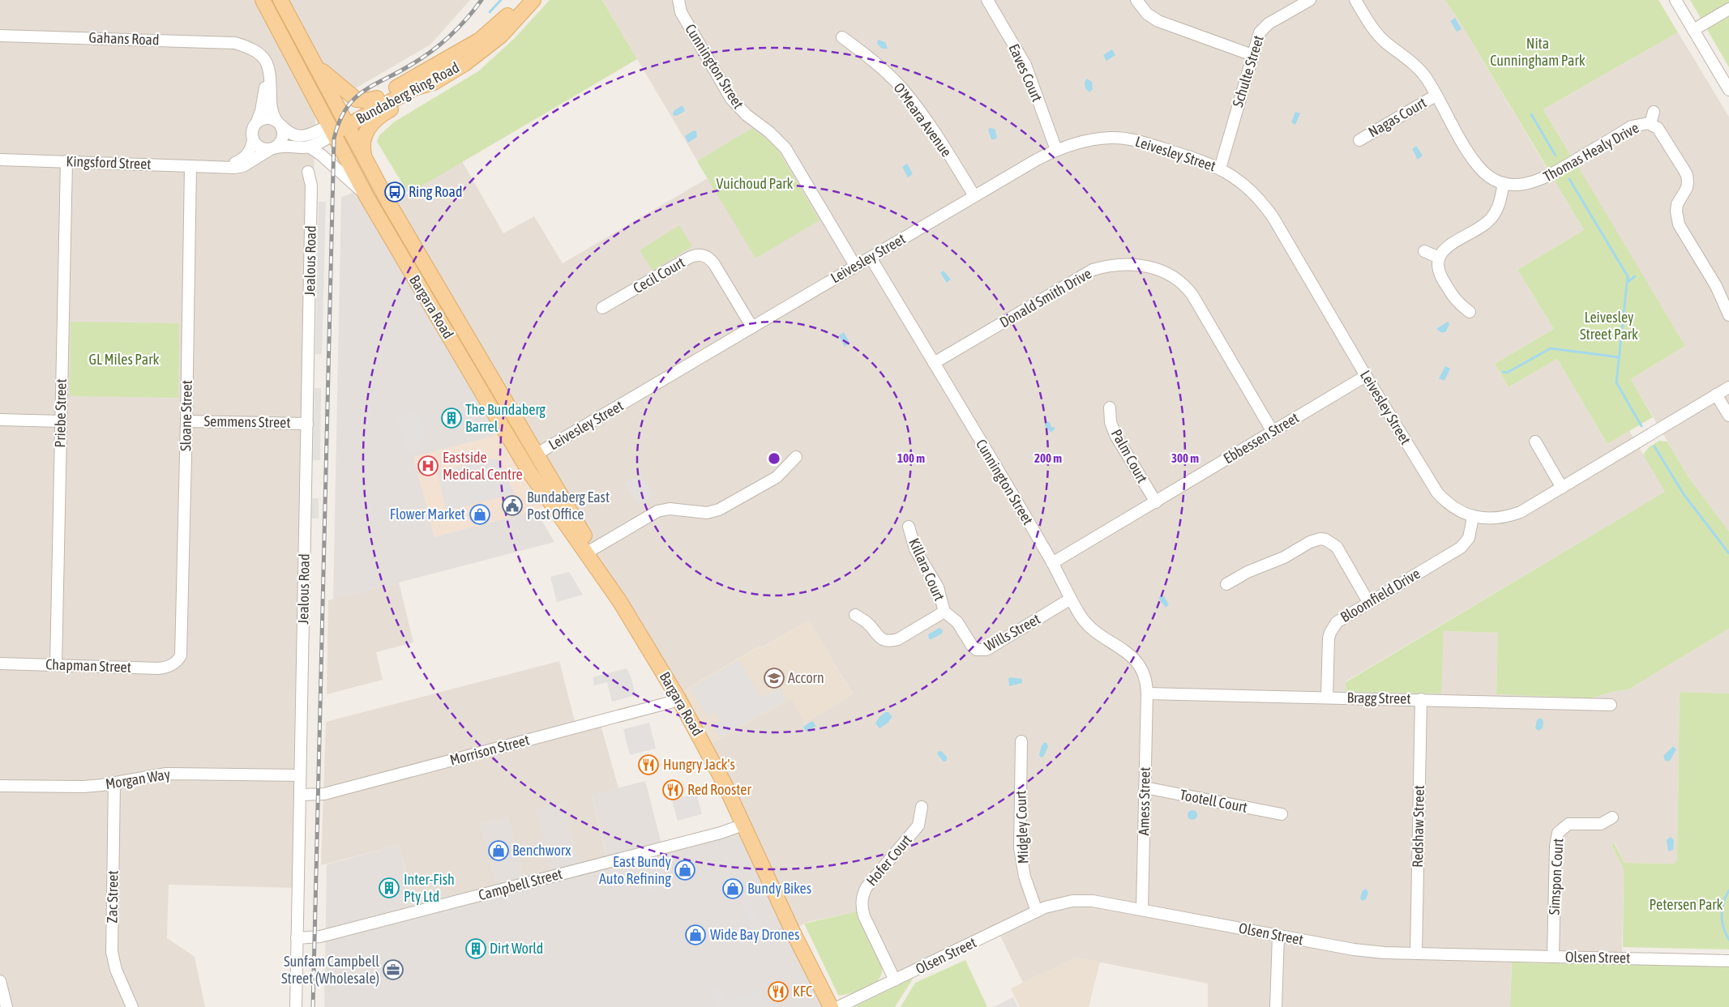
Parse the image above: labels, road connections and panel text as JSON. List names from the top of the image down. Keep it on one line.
{"streets":{"main road":["Bundaberg Ring Road","Bargara Road"],"street":["Gahans Road","Cunnington Street","Schulte Street","Eaves Court","Nagas Court","O'Meara Avenue","Thomas Healy Drive","Leivesley Street","Kingsford Street","Jealous Road","Cecil Court","Donald Smith Drive","Priebe Street","Sloane Street","Semmens Street","Ebbessen Street","Palm Court","Killara Court","Bloomfield Drive","Wills Street","Chapman Street","Bragg Street","Morrison Street","Morgan Way","Amess Street","Tootell Court","Redshaw Street","Midgley Court","Hofer Court","Simspon Court","Campbell Street","Zac Street","Olsen Street"]},"crossings":[["Gahans Road","Kingsford Street"],["Cunnington Street","Leivesley Street"],["Cunnington Street","Donald Smith Drive"],["Cunnington Street","Ebbessen Street"],["Cunnington Street","Wills Street"],["Cunnington Street","Bragg Street"],["Cunnington Street","Amess Street"],["Schulte Street","Leivesley Street"],["Eaves Court","Leivesley Street"],["Bundaberg Ring Road","Bargara Road"],["Nagas Court","Thomas Healy Drive"],["O'Meara Avenue","Leivesley Street"],["Leivesley Street","Cecil Court"],["Leivesley Street","Bargara Road"],["Leivesley Street","Ebbessen Street"],["Leivesley Street","Bloomfield Drive"],["Kingsford Street","Priebe Street"],["Kingsford Street","Sloane Street"],["Jealous Road","Semmens Street"],["Jealous Road","Morrison Street"],["Jealous Road","Morgan Way"],["Jealous Road","Campbell Street"],["Donald Smith Drive","Ebbessen Street"],["Bargara Road","Morrison Street"],["Bargara Road","Campbell Street"],["Priebe Street","Chapman Street"],["Sloane Street","Semmens Street"],["Sloane Street","Chapman Street"],["Ebbessen Street","Palm Court"],["Killara Court","Wills Street"],["Bloomfield Drive","Bragg Street"],["Bragg Street","Amess Street"],["Bragg Street","Redshaw Street"],["Morgan Way","Zac Street"],["Amess Street","Tootell Court"],["Amess Street","Olsen Street"],["Redshaw Street","Olsen Street"],["Midgley Court","Olsen Street"],["Hofer Court","Olsen Street"],["Simspon Court","Olsen Street"]],"parks":["Nita Cunningham Park","Vuichoud Park","Leivesley Street Park","GL Miles Park","Petersen Park"],"places":{"bus stop":["Ring Road"],"building":["The Bundaberg Barrel","Inter-Fish Pty Ltd","Dirt World"],"hospital":["Eastside Medical Centre"],"public building":["Bundaberg East Post Office"],"shop":["Flower Market","Benchworx","East Bundy Auto Refining","Bundy Bikes","Wide Bay Drones"],"school or university":["Accorn"],"restaurant":["Hungry Jack's","Red Rooster","KFC"],"office":["Sunfam Campbell Street (Wholesale)"]},"rings":["100 m","200 m","300 m"]}
